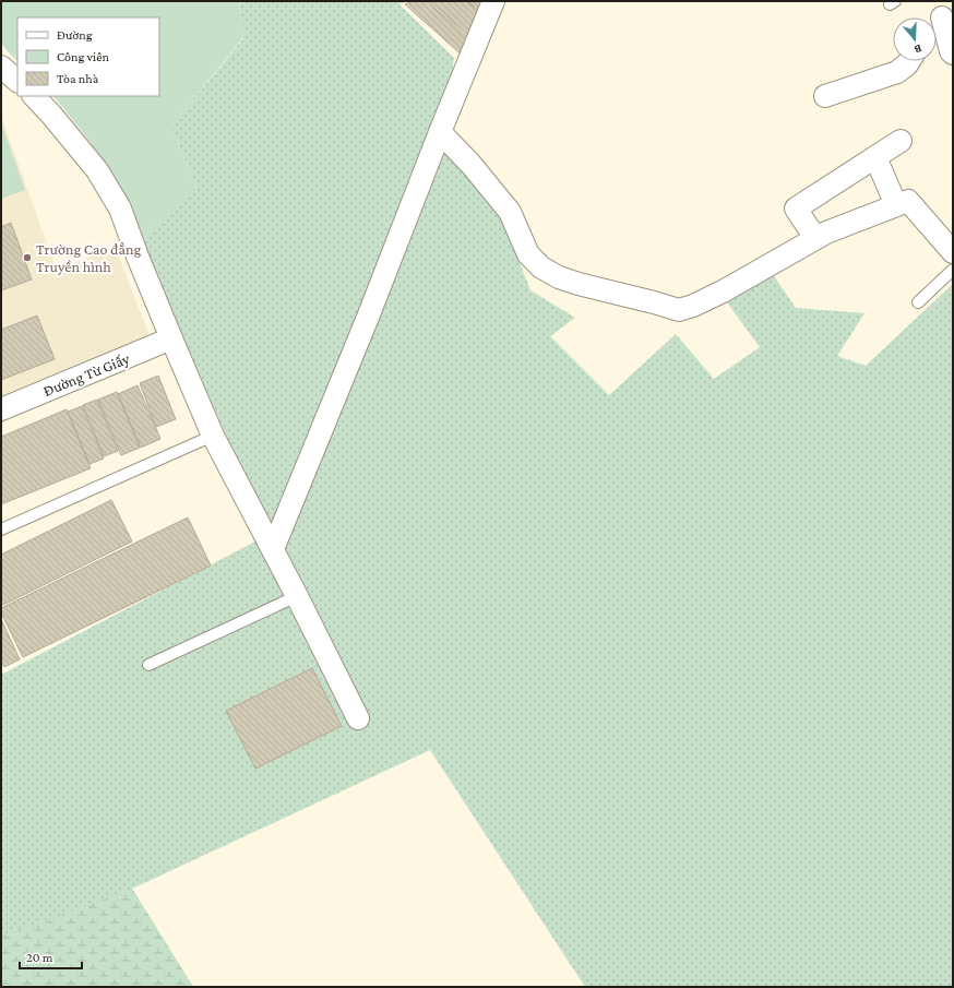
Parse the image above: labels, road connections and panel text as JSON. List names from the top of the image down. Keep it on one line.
{"streets":{"street":["Đường Từ Giấy"]},"places":["Trường Cao đẳng Truyền hình"],"legend":["Đường","Công viên","Tòa nhà"],"scale_bar":"20 m","north":"bottom"}
